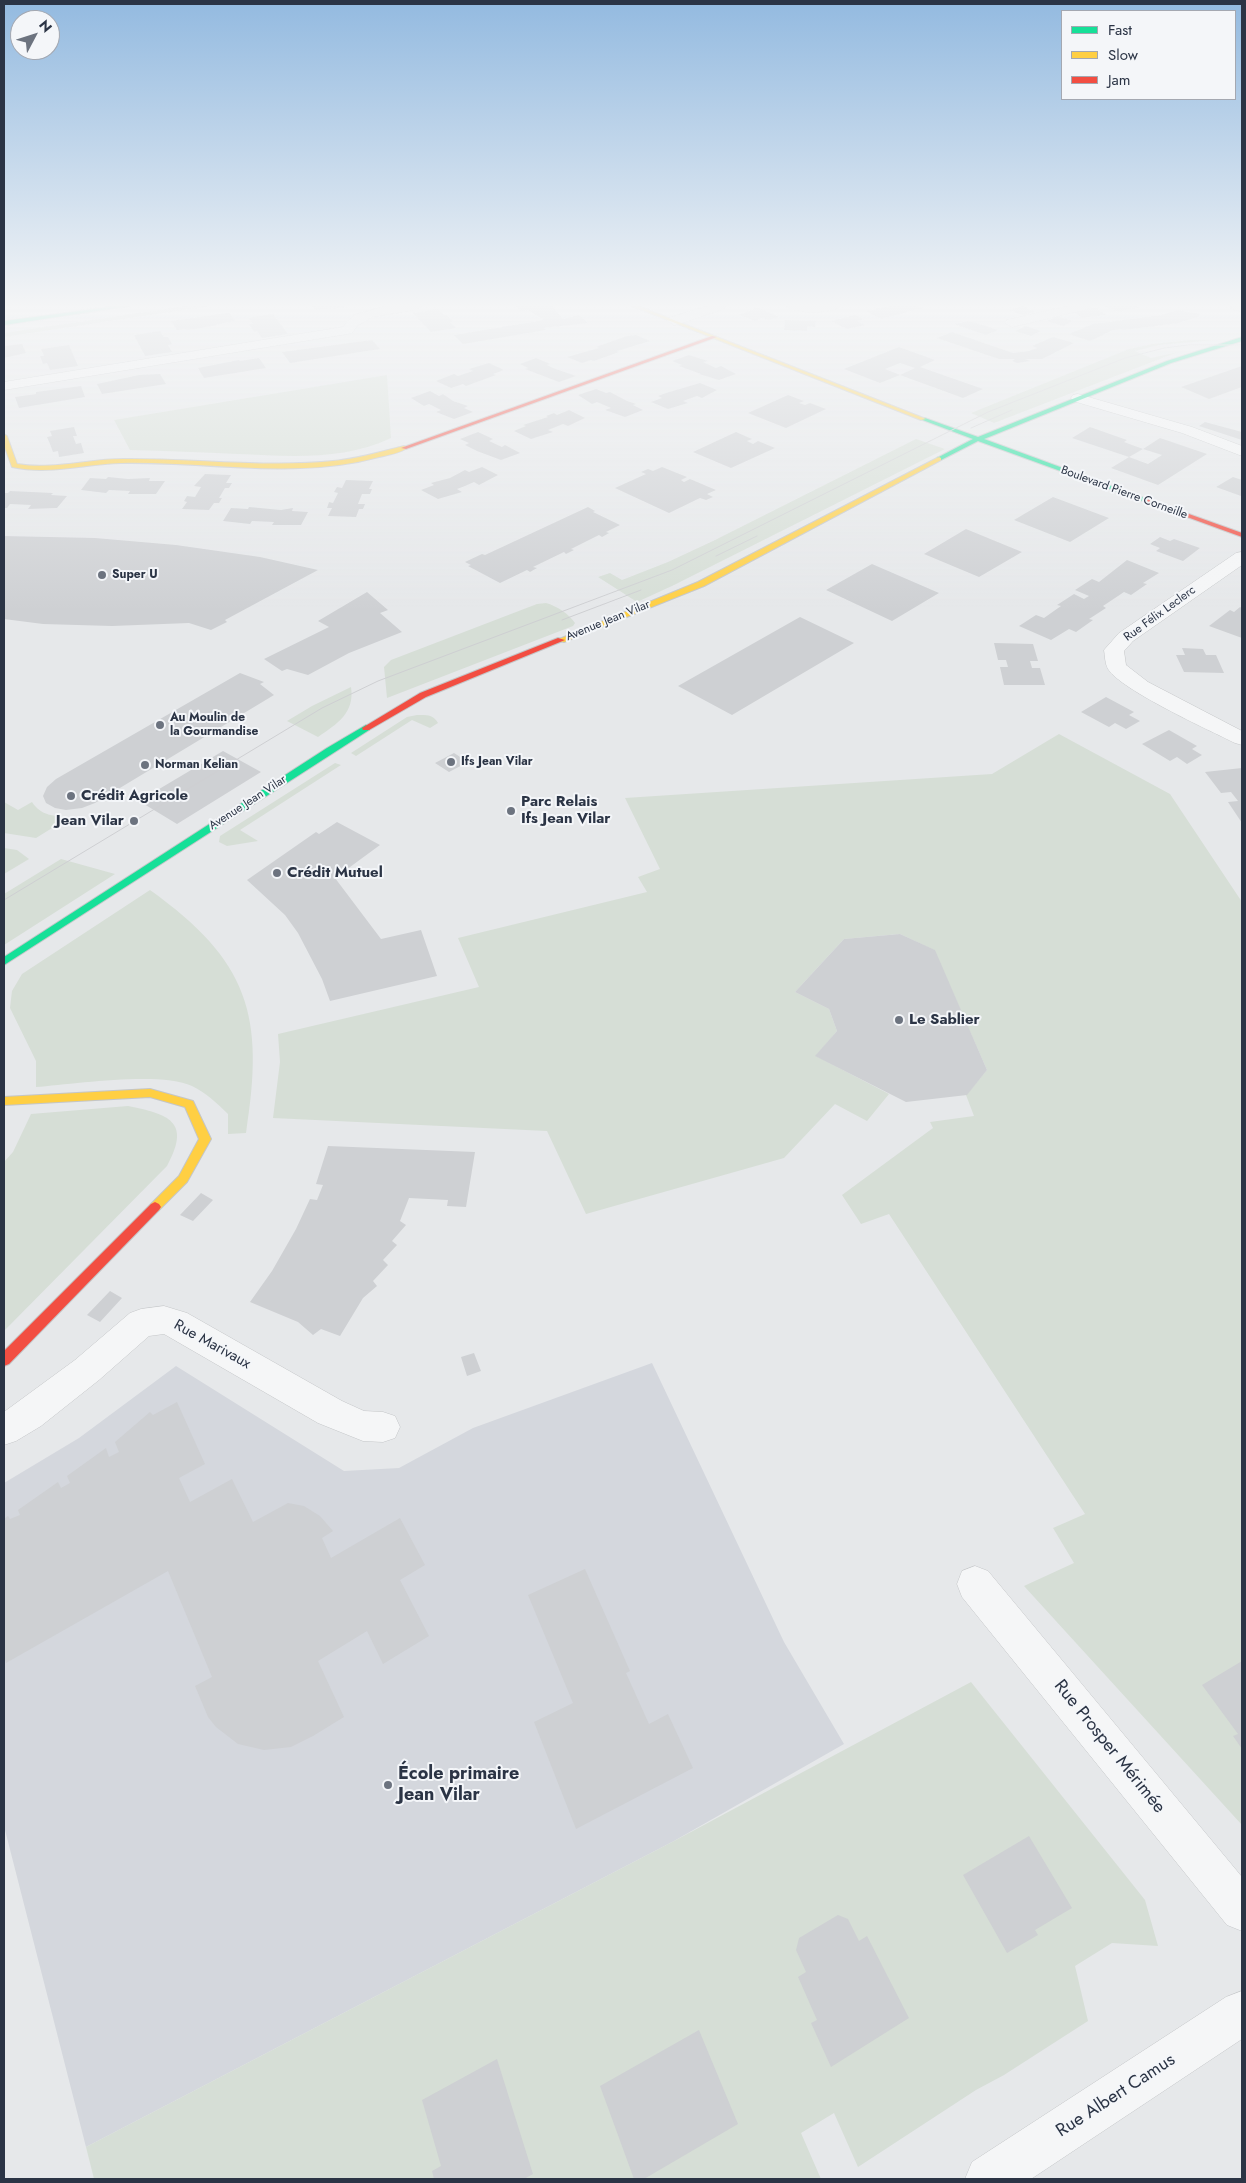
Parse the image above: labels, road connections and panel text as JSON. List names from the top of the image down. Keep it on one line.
{"streets":{"street":["Boulevard Pierre Corneille","Rue Félix Leclerc","Avenue Jean Vilar","Rue Marivaux","Rue Prosper Mérimée","Rue Albert Camus"]},"crossings":[["Boulevard Pierre Corneille","Avenue Jean Vilar"]],"places":["Super U","Au Moulin de la Gourmandise","Ifs Jean Vilar","Norman Kelian","Crédit Agricole","Parc Relais Ifs Jean Vilar","Jean Vilar","Crédit Mutuel","Le Sablier","École primaire Jean Vilar"],"legend":["Fast","Slow","Jam"],"north":"top right"}
